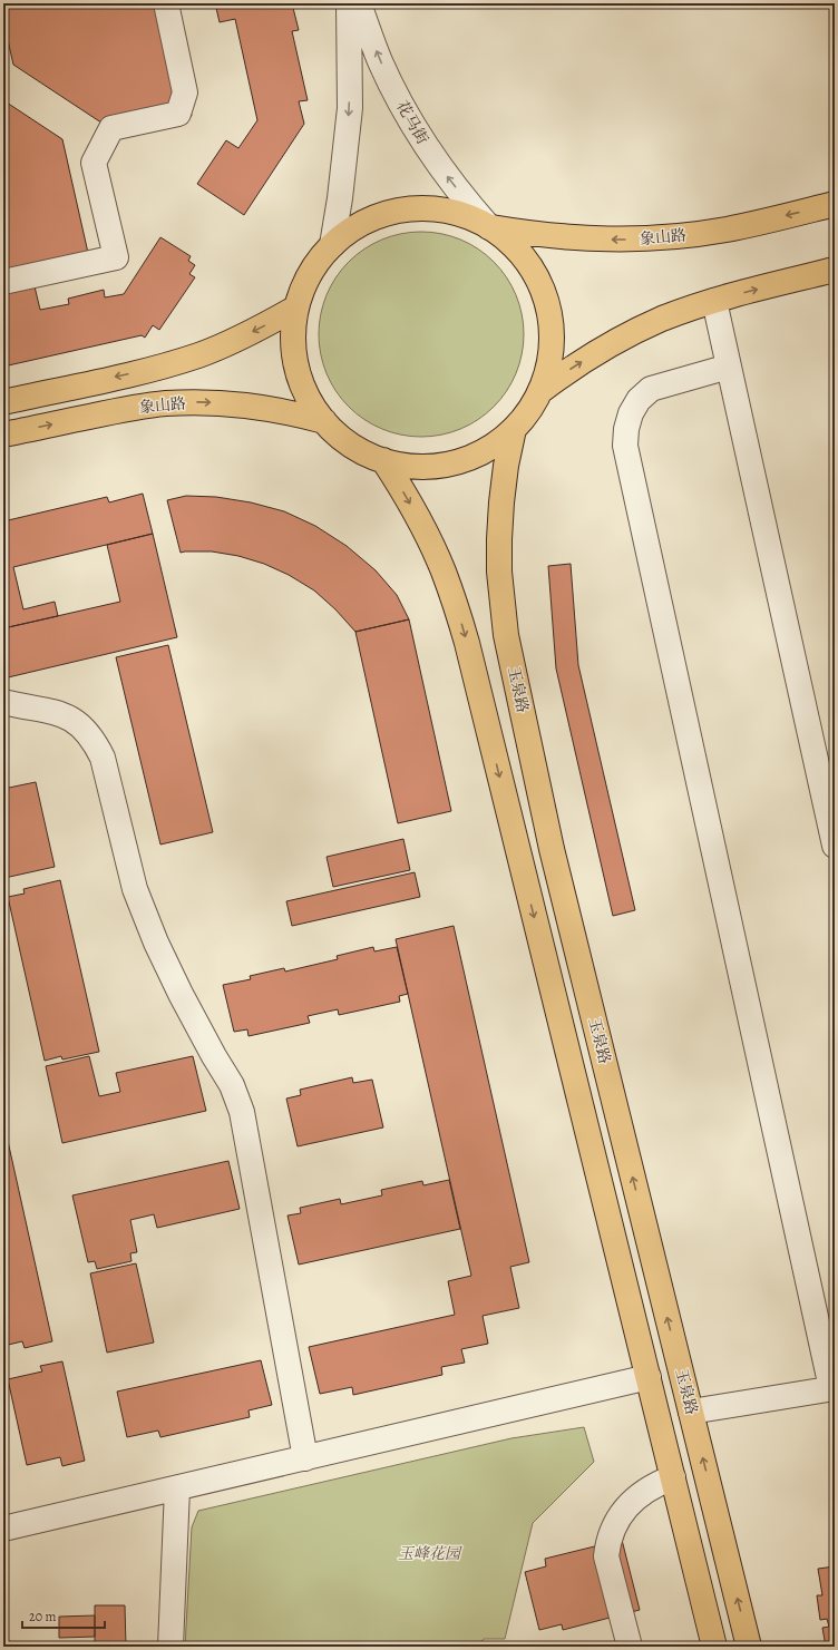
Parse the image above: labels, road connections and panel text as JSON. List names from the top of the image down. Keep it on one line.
{"streets":{"main road":["象山路","玉泉路"],"street":["花马街"]},"crossings":[["花马街","象山路"]],"one_way":["花马街"],"parks":["玉峰花园"],"scale_bar":"20 m"}
